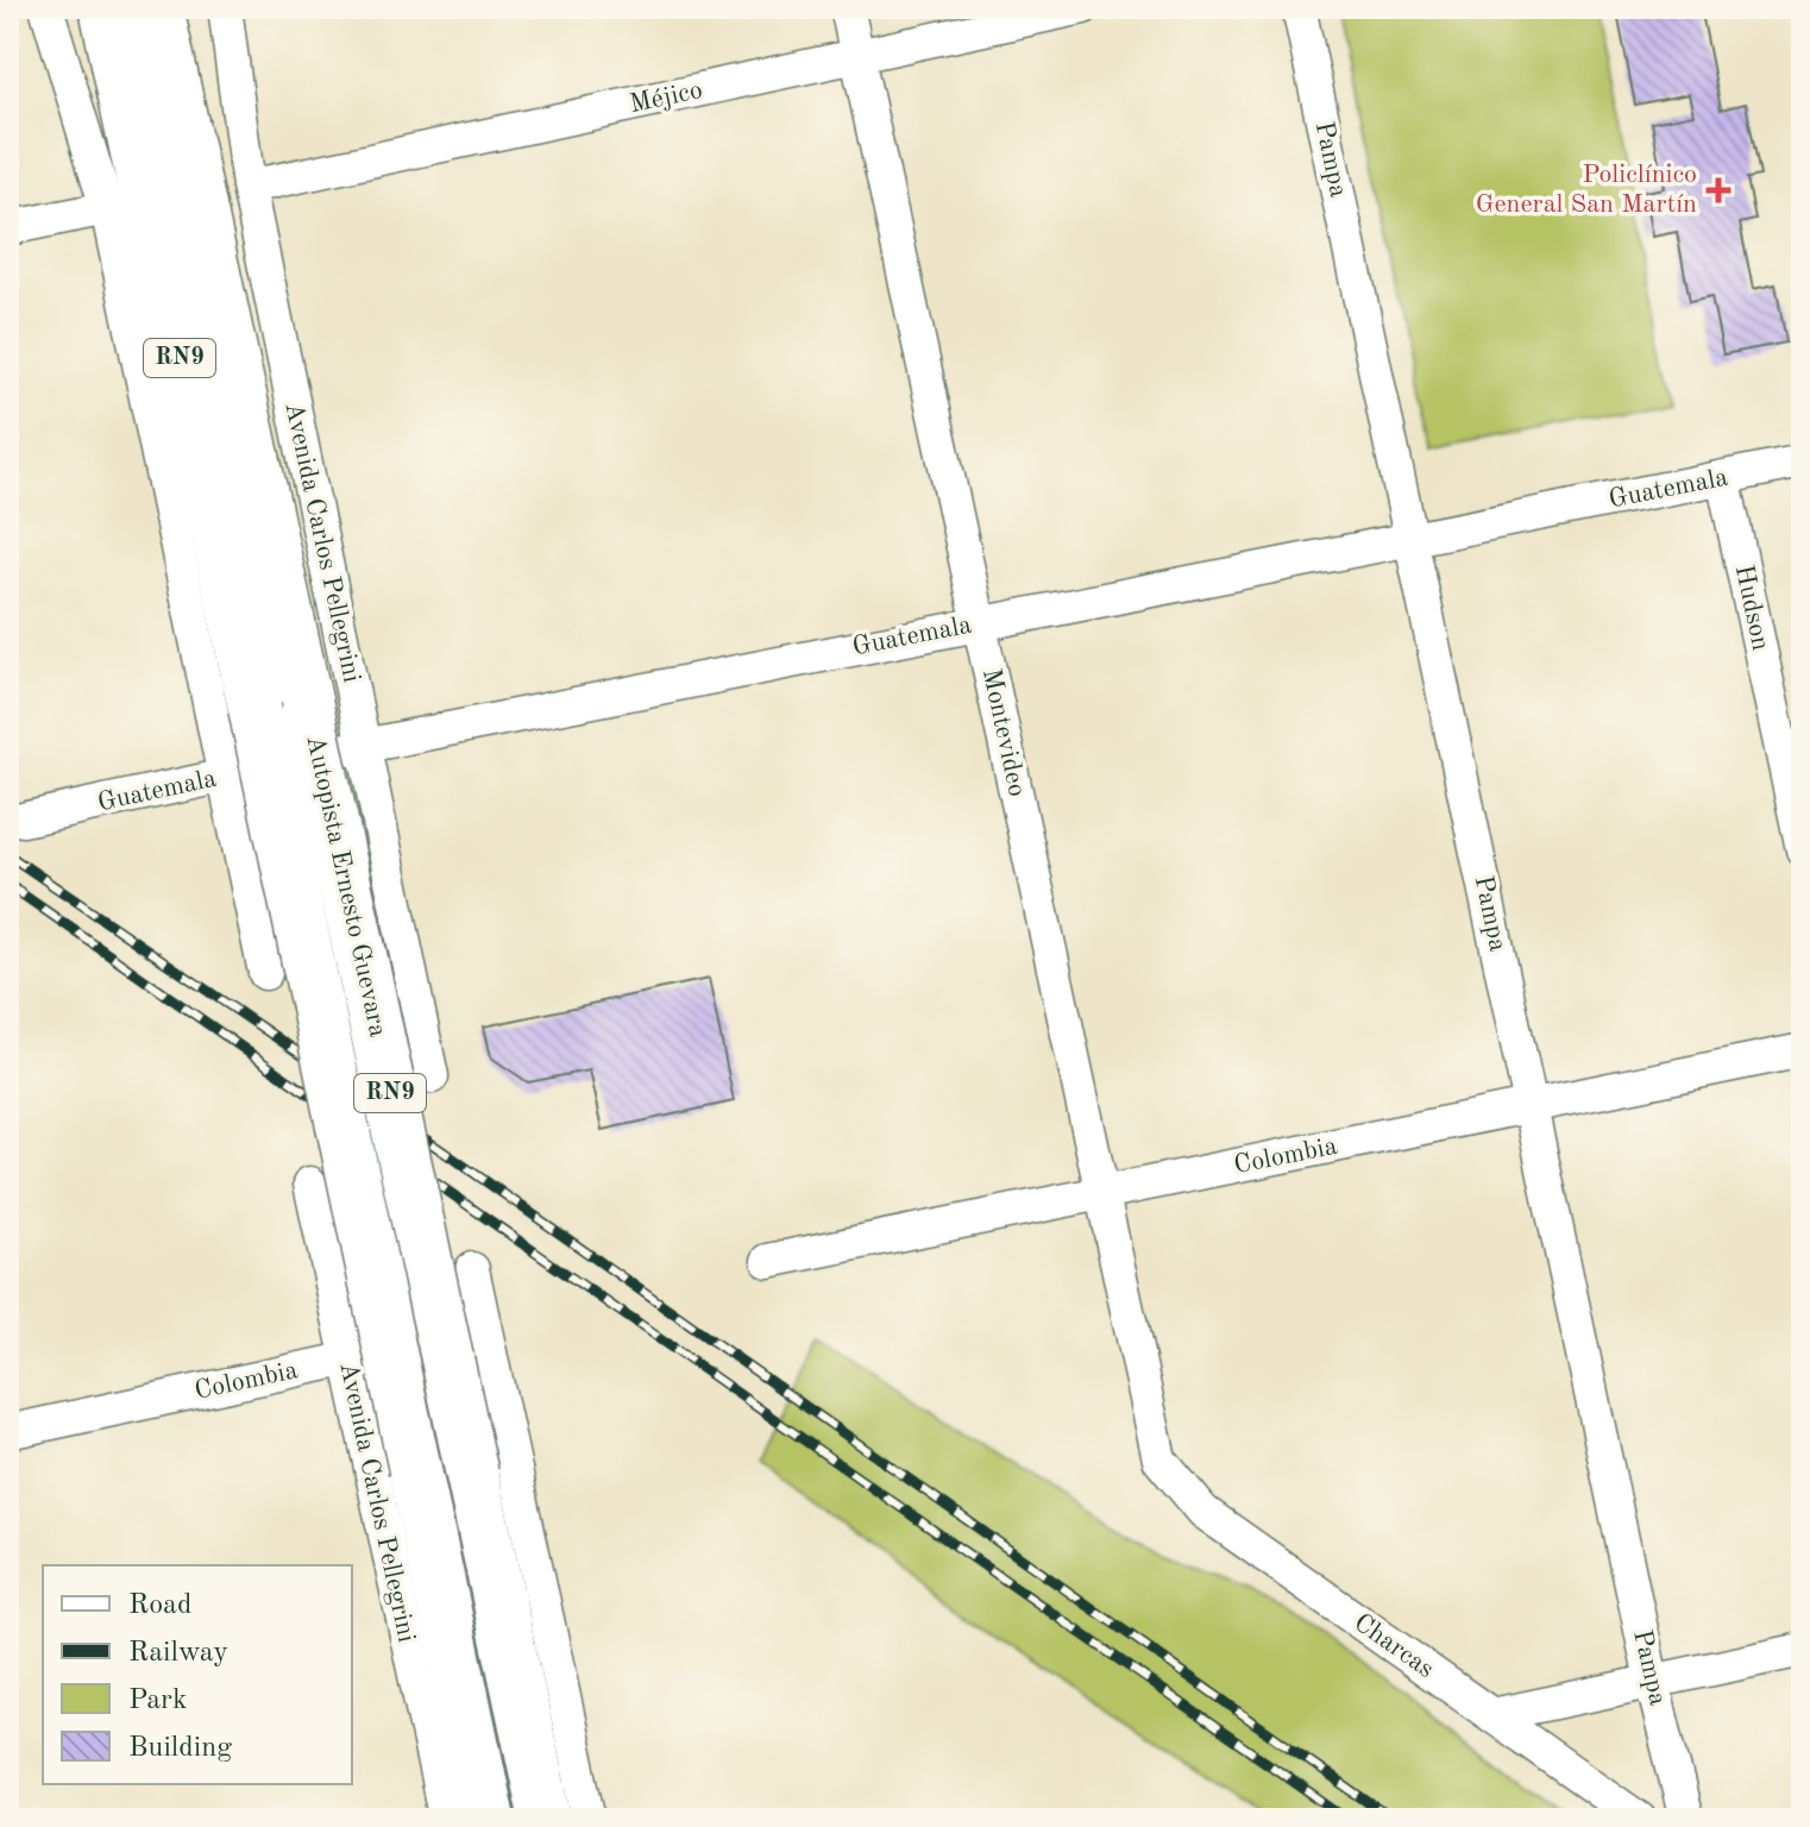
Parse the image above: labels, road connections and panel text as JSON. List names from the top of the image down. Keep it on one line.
{"streets":{"highway":["RN9","Autopista Ernesto Guevara"],"street":["Méjico","Pampa","Guatemala","Avenida Carlos Pellegrini","Hudson","Montevideo","Colombia","Charcas"]},"crossings":[["Méjico","Avenida Carlos Pellegrini"],["Méjico","Montevideo"],["Pampa","Guatemala"],["Pampa","Colombia"],["Guatemala","Avenida Carlos Pellegrini"],["Guatemala","Hudson"],["Guatemala","Montevideo"],["Avenida Carlos Pellegrini","Colombia"],["Montevideo","Colombia"],["Montevideo","Charcas"]],"places":{"health":["Policlínico General San Martín"]},"legend":["Road","Railway","Park","Building"]}
